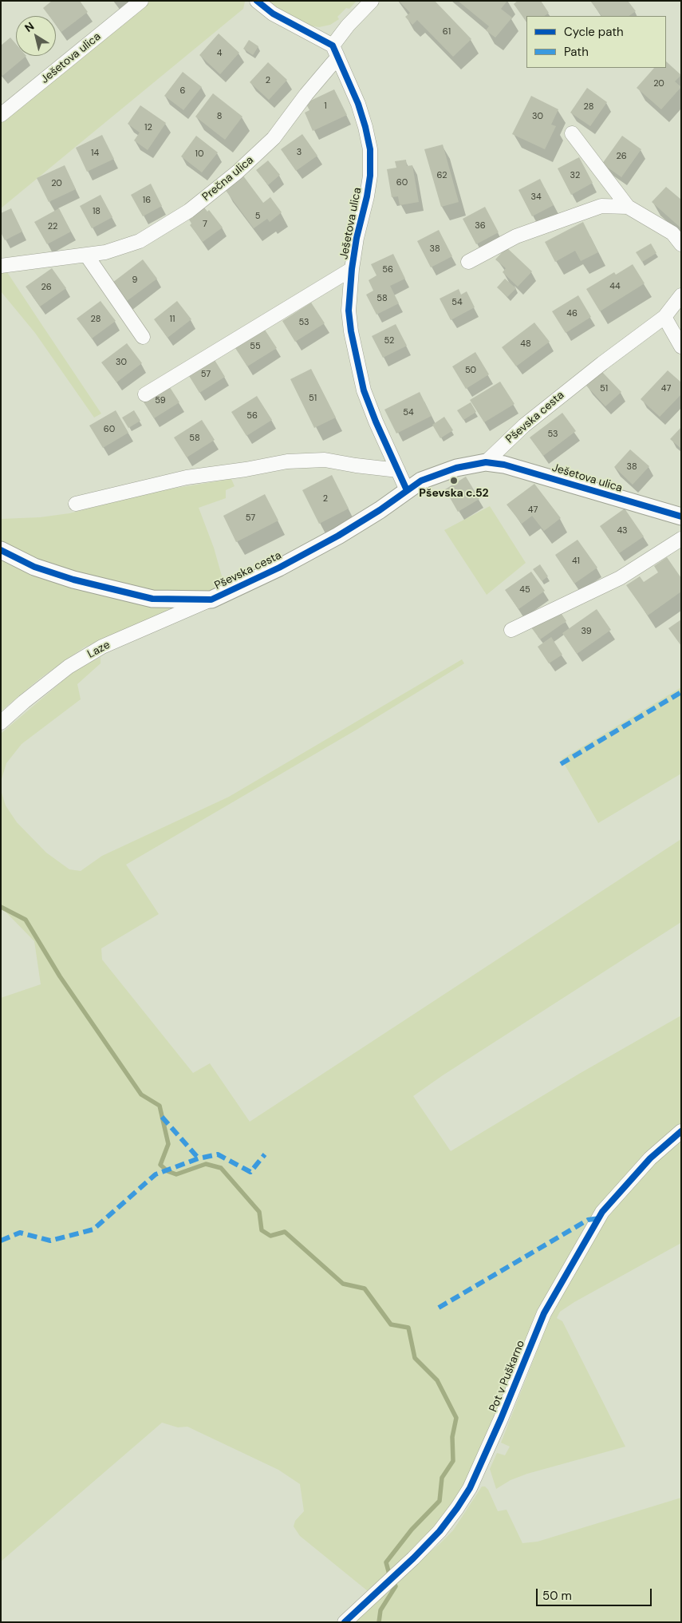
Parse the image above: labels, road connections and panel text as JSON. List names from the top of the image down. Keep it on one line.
{"streets":{"street":["Ješetova ulica","Prečna ulica","Pševska cesta","Laze","Pot v Puškarno"]},"crossings":[["Ješetova ulica","Prečna ulica"],["Ješetova ulica","Pševska cesta"],["Pševska cesta","Laze"]],"places":["Pševska c.52"],"house_numbers":["61","4","2","20","6","1","28","8","30","12","3","14","10","26","62","32","60","20","34","16","18","5","7","36","22","38","56","9","44","26","58","54","46","28","11","53","52","48","55","30","50","57","51","47","51","59","54","56","60","53","58","38","2","47","57","43","41","45","39"],"legend":["Cycle path","Path"],"scale_bar":"50 m","north":"top left"}
